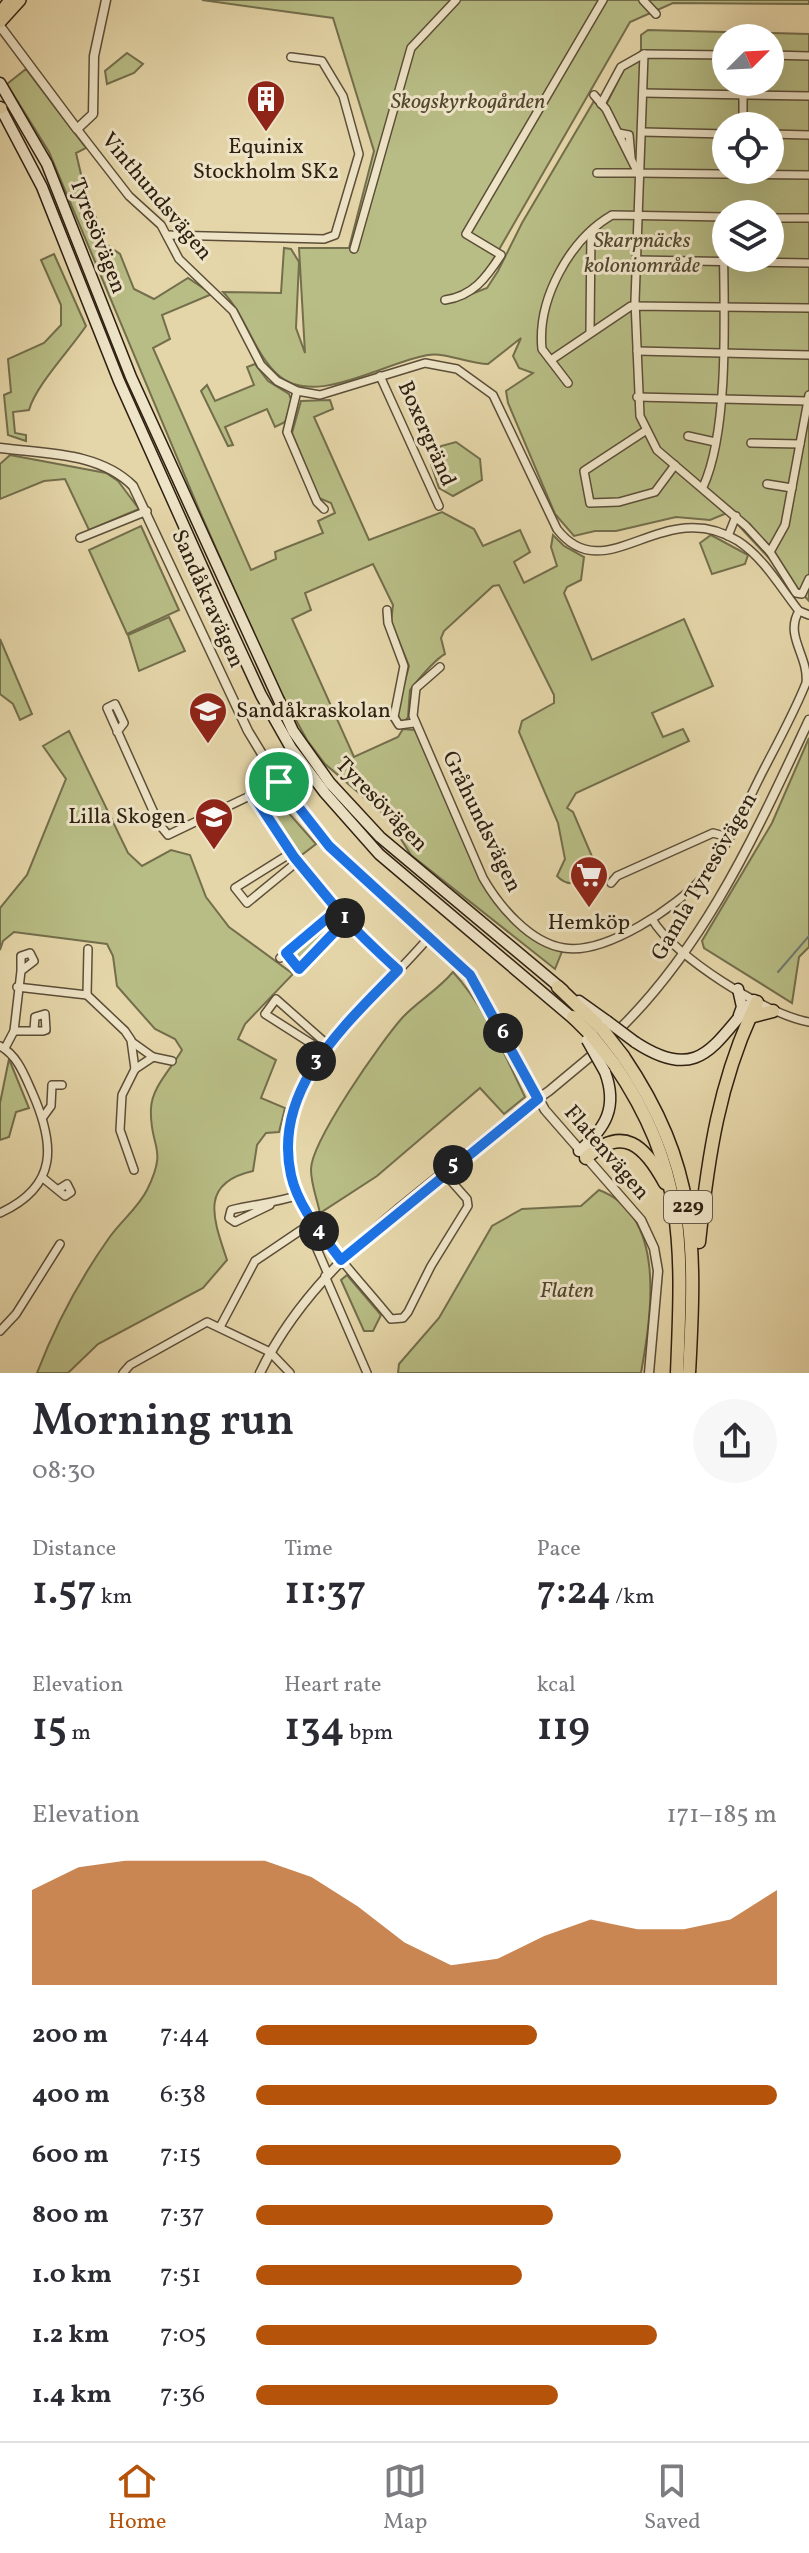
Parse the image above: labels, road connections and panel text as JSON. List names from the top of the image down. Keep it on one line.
{"streets":{"highway":["Tyresövägen","229"],"street":["Vinthundsvägen","Boxergränd","Sandåkravägen","Gråhundsvägen","Gamla Tyresövägen","Flatenvägen"]},"crossings":[["Sandåkravägen","Gamla Tyresövägen"],["Sandåkravägen","Flatenvägen"],["Gamla Tyresövägen","Flatenvägen"]],"parks":["Skogskyrkogården","Skarpnäcks koloniområde","Flaten"],"places":{"building":["Equinix Stockholm SK2"],"school or university":["Sandåkraskolan","Lilla Skogen"],"supermarket":["Hemköp"]},"north":"top right","page":{"pins":["1","6","3","5","4"],"heading":["Morning run","08:30"],"stats":[["Distance","1.57 km"],["Time","11:37"],["Pace","7:24 /km"],["Elevation","15 m"],["Heart rate","134 bpm"],["kcal","119"]],"chart":["Elevation","171–185 m"],"list":[{"name":"200 m","note":"7:44"},{"name":"400 m","note":"6:38"},{"name":"600 m","note":"7:15"},{"name":"800 m","note":"7:37"},{"name":"1.0 km","note":"7:51"},{"name":"1.2 km","note":"7:05"},{"name":"1.4 km","note":"7:36"}],"tabs":["Home","Map","Saved"]}}
